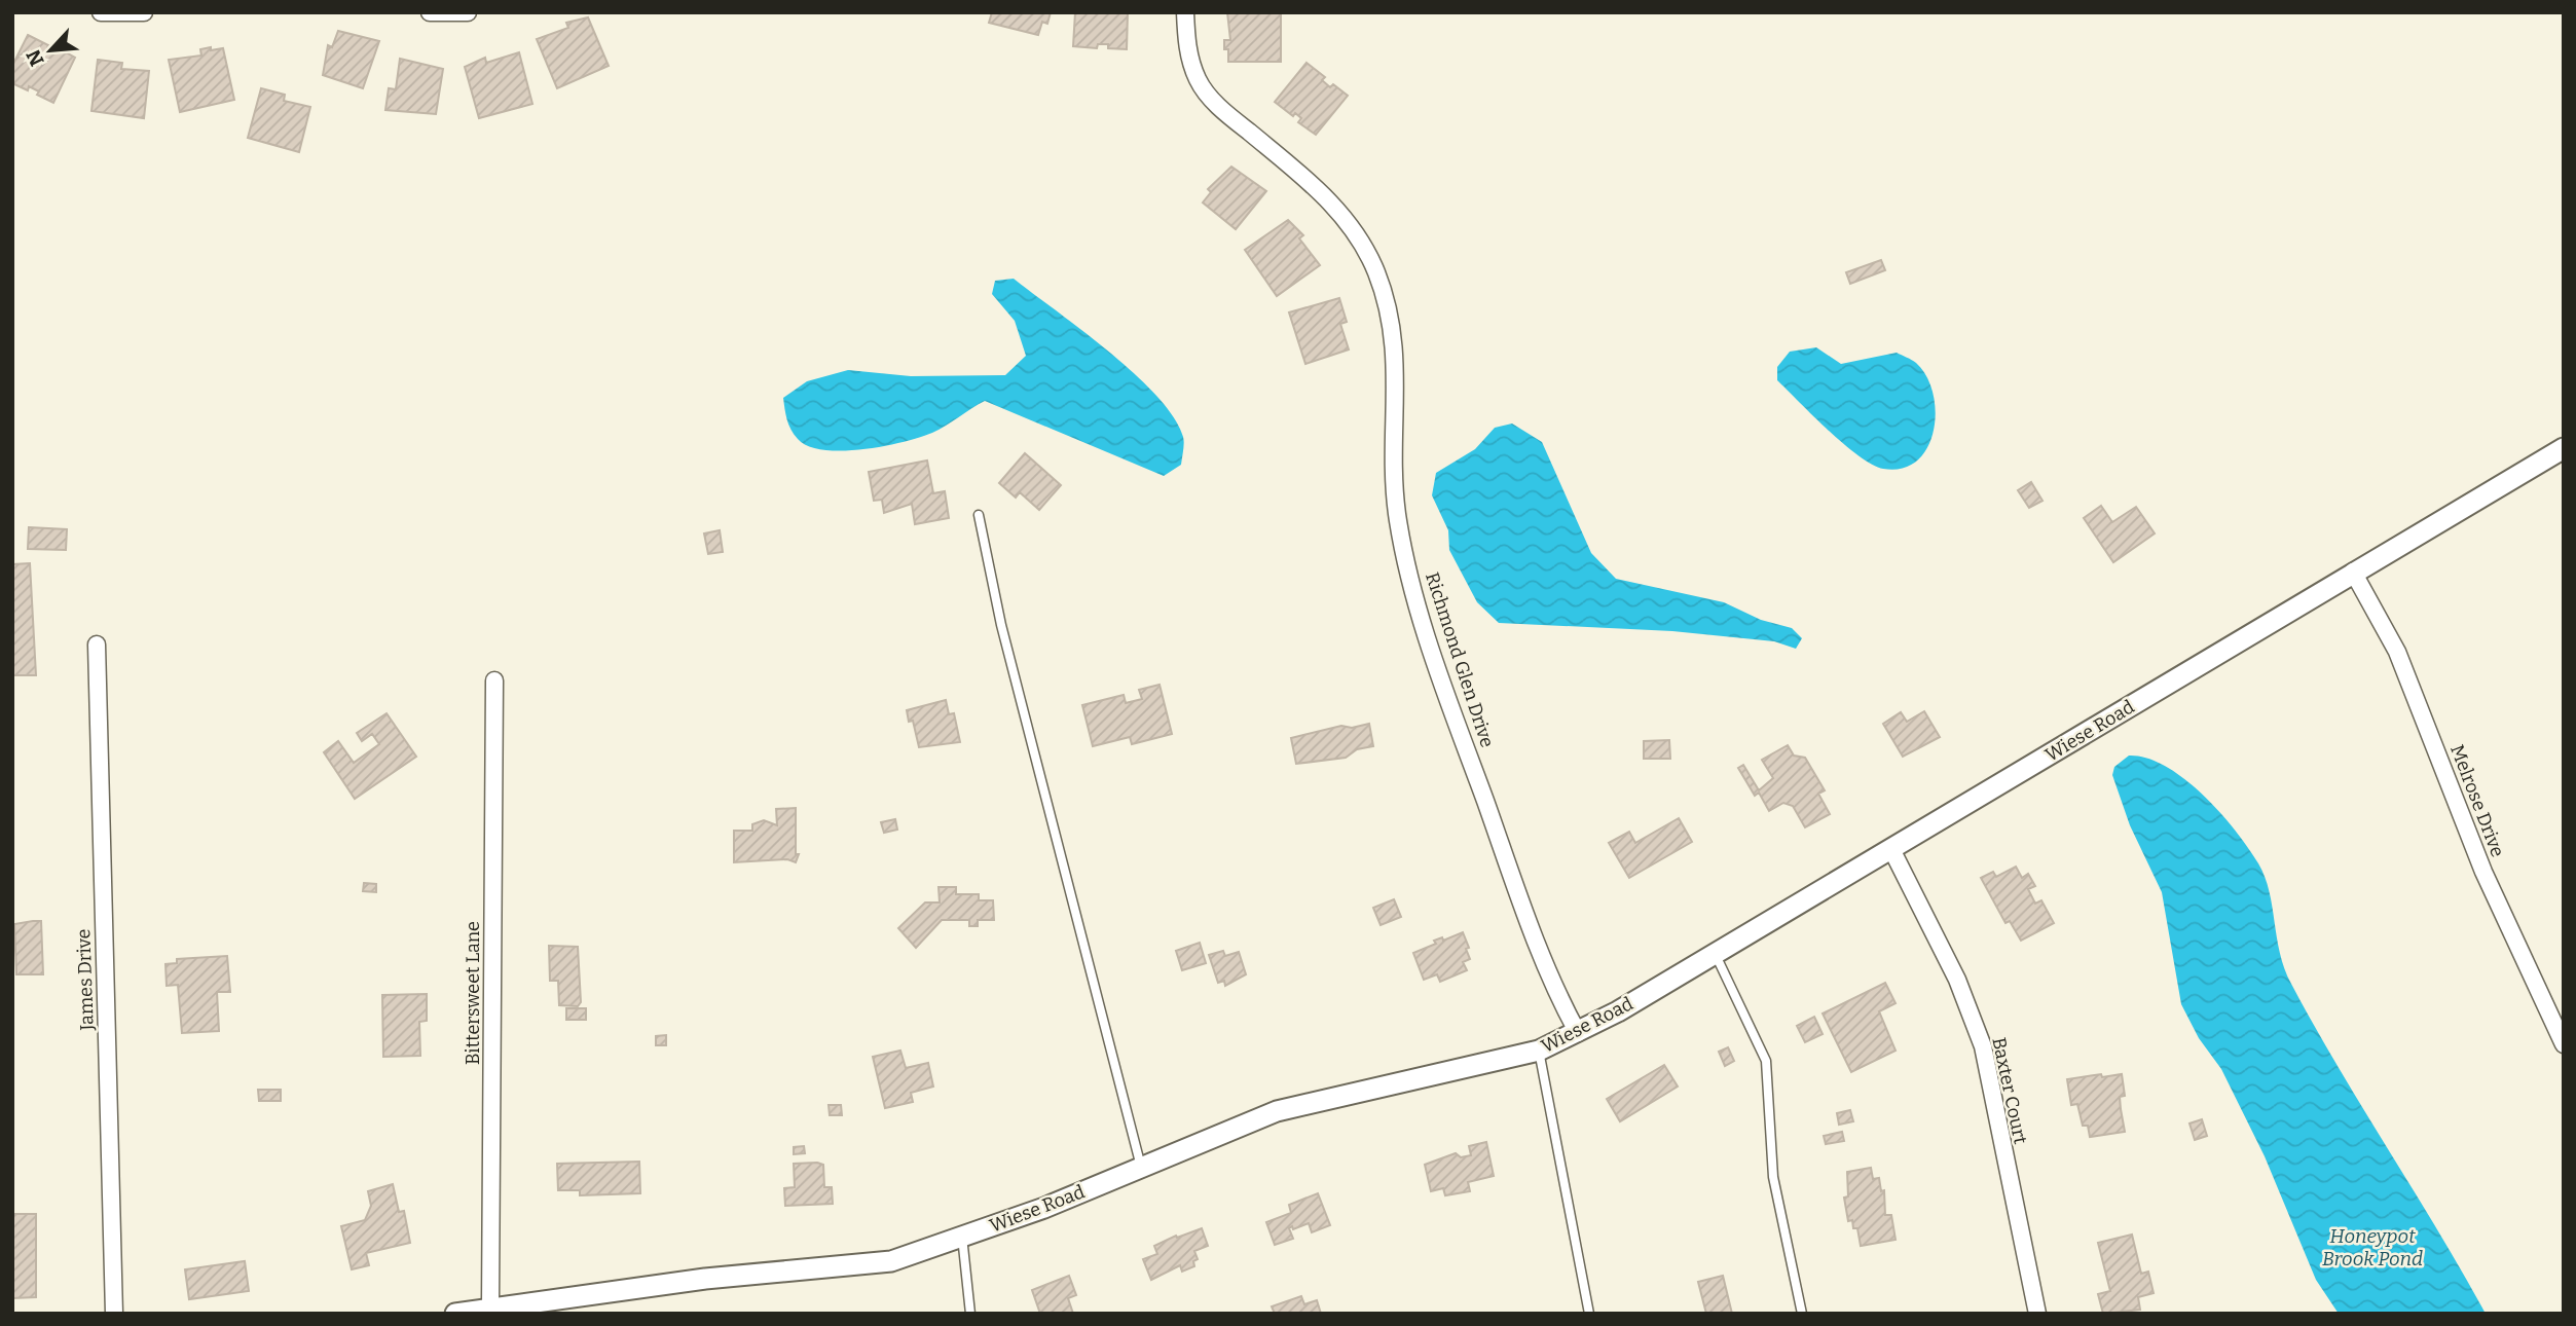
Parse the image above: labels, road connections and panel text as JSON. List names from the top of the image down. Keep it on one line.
{"streets":{"street":["Richmond Glen Drive","Wiese Road","Melrose Drive","James Drive","Bittersweet Lane","Baxter Court"]},"crossings":[["Richmond Glen Drive","Wiese Road"],["Wiese Road","Melrose Drive"],["Wiese Road","Bittersweet Lane"],["Wiese Road","Baxter Court"]],"water":["Honeypot Brook Pond"],"north":"bottom left"}
